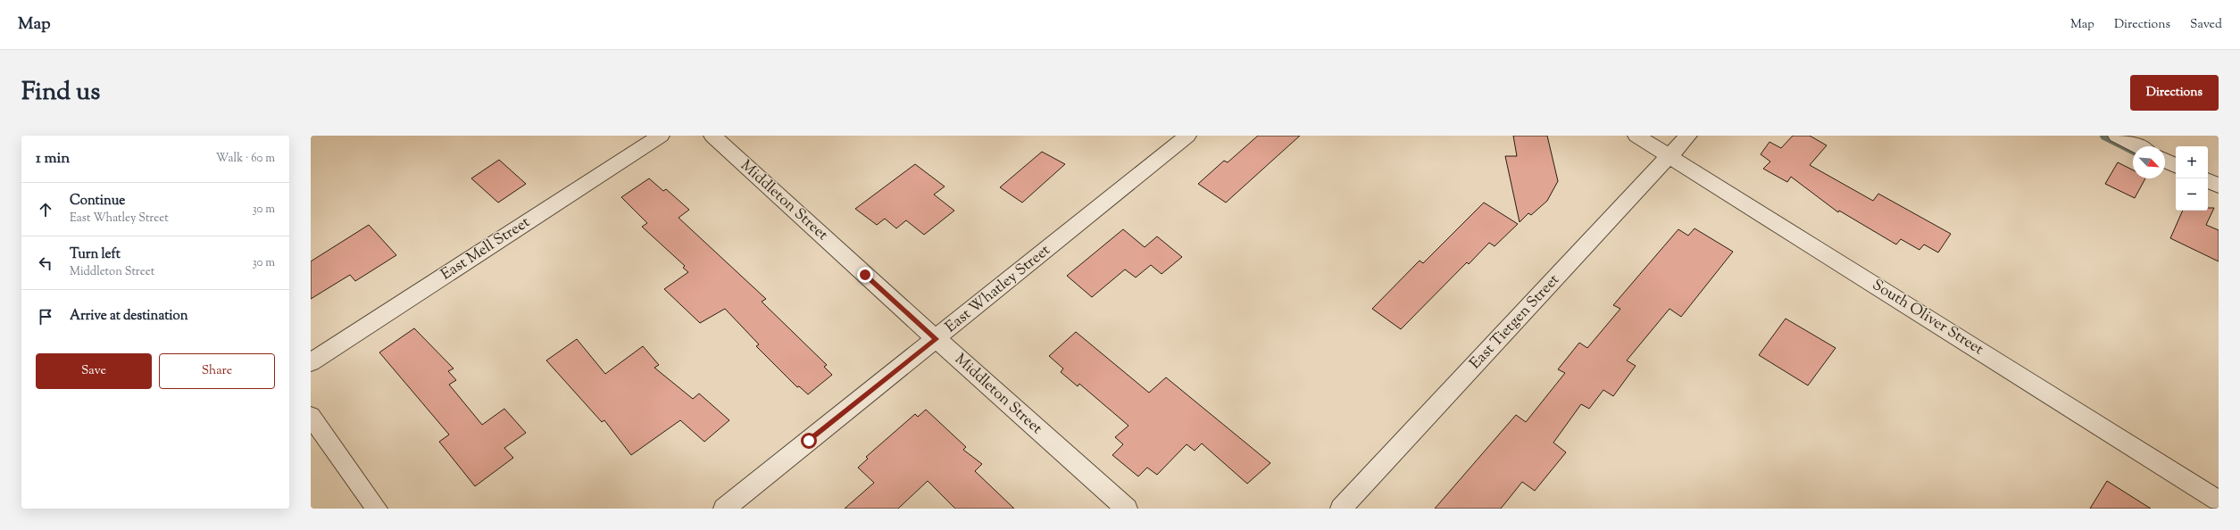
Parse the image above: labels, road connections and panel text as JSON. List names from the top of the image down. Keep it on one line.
{"streets":{"street":["Middleton Street","East Mell Street","East Whatley Street","South Oliver Street","East Tietgen Street"]},"crossings":[["Middleton Street","East Whatley Street"],["South Oliver Street","East Tietgen Street"]],"north":"bottom right","page":{"header":"Map","nav":["Map","Directions","Saved"],"title":"Find us","buttons":["Directions",["Save","Share"]],"heading":["1 min","Walk · 60 m"],"map_buttons":["+","−"],"list":[["Continue","East Whatley Street","30 m"],["Turn left","Middleton Street","30 m"],"Arrive at destination"]}}
